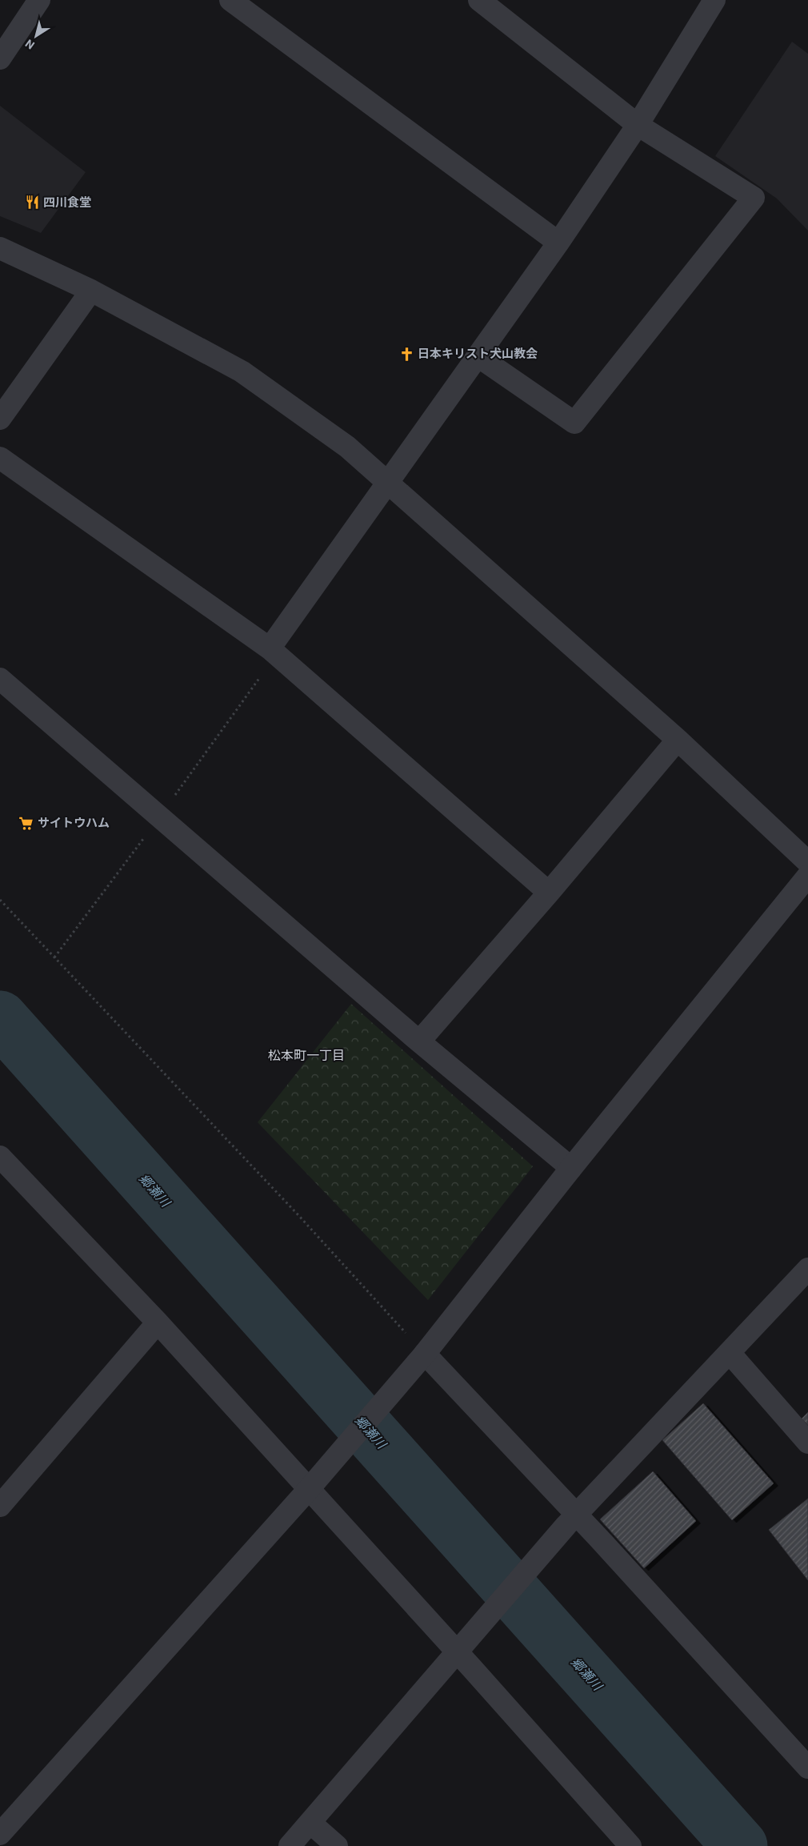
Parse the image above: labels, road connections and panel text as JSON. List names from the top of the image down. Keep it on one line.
{"districts":["松本町一丁目"],"water":["郷瀬川"],"places":{"restaurant":["四川食堂"],"church":["日本キリスト犬山教会"],"supermarket":["サイトウハム"]},"north":"bottom left"}
